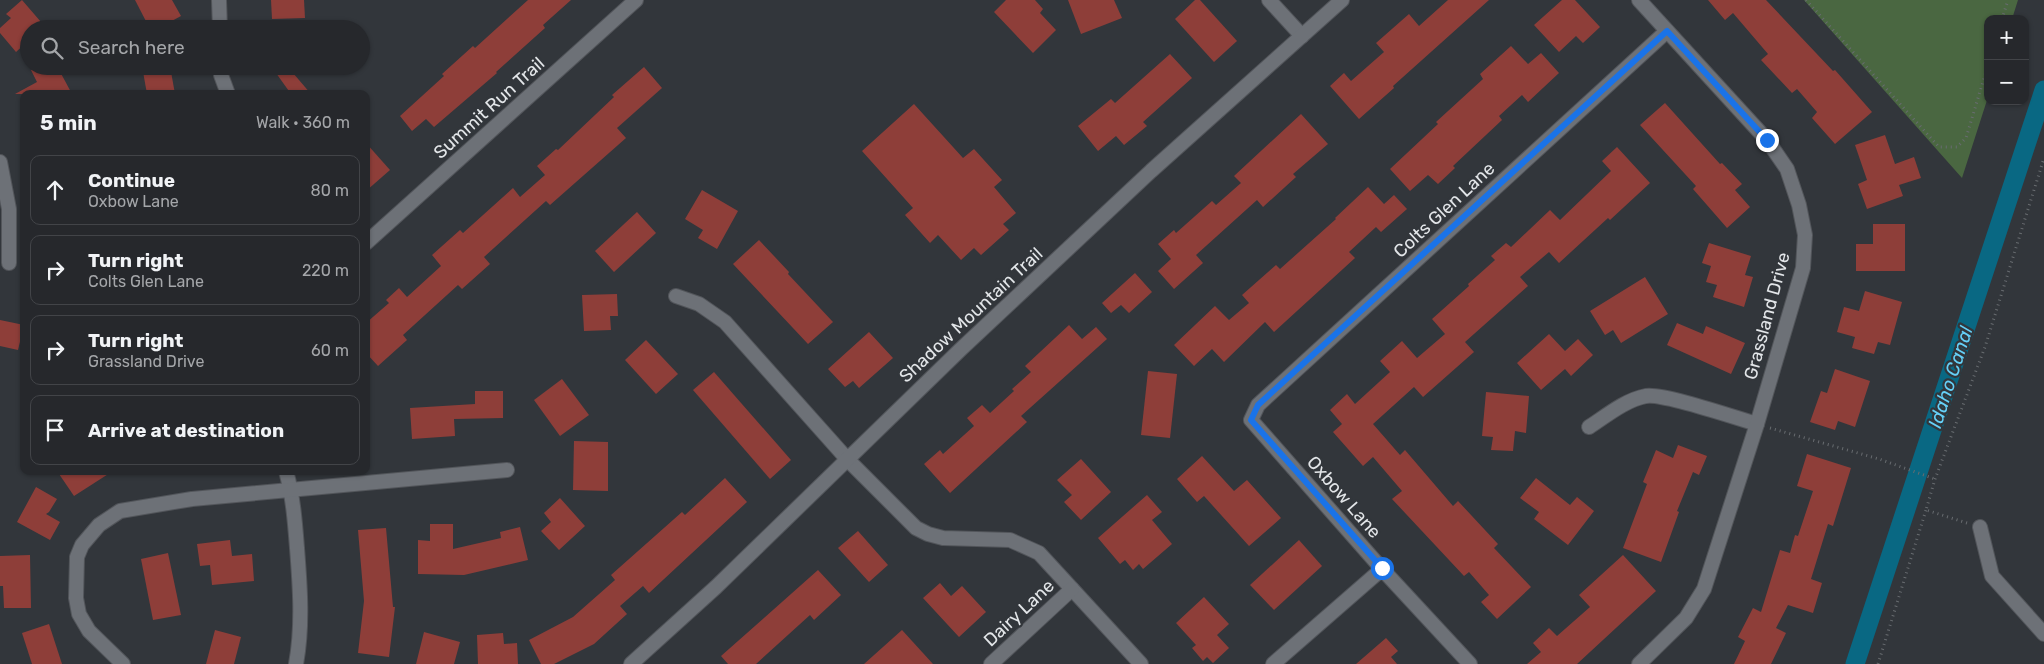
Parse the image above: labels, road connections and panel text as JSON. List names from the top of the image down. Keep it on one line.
{"streets":{"street":["Summit Run Trail","Colts Glen Lane","Shadow Mountain Trail","Grassland Drive","Oxbow Lane","Dairy Lane"]},"crossings":[["Colts Glen Lane","Grassland Drive"],["Colts Glen Lane","Oxbow Lane"]],"water":["Idaho Canal"],"page":{"map_buttons":["+","−"],"search":"Search here","heading":["5 min","Walk · 360 m"],"list":[["Continue","Oxbow Lane","80 m"],["Turn right","Colts Glen Lane","220 m"],["Turn right","Grassland Drive","60 m"],"Arrive at destination"]}}
